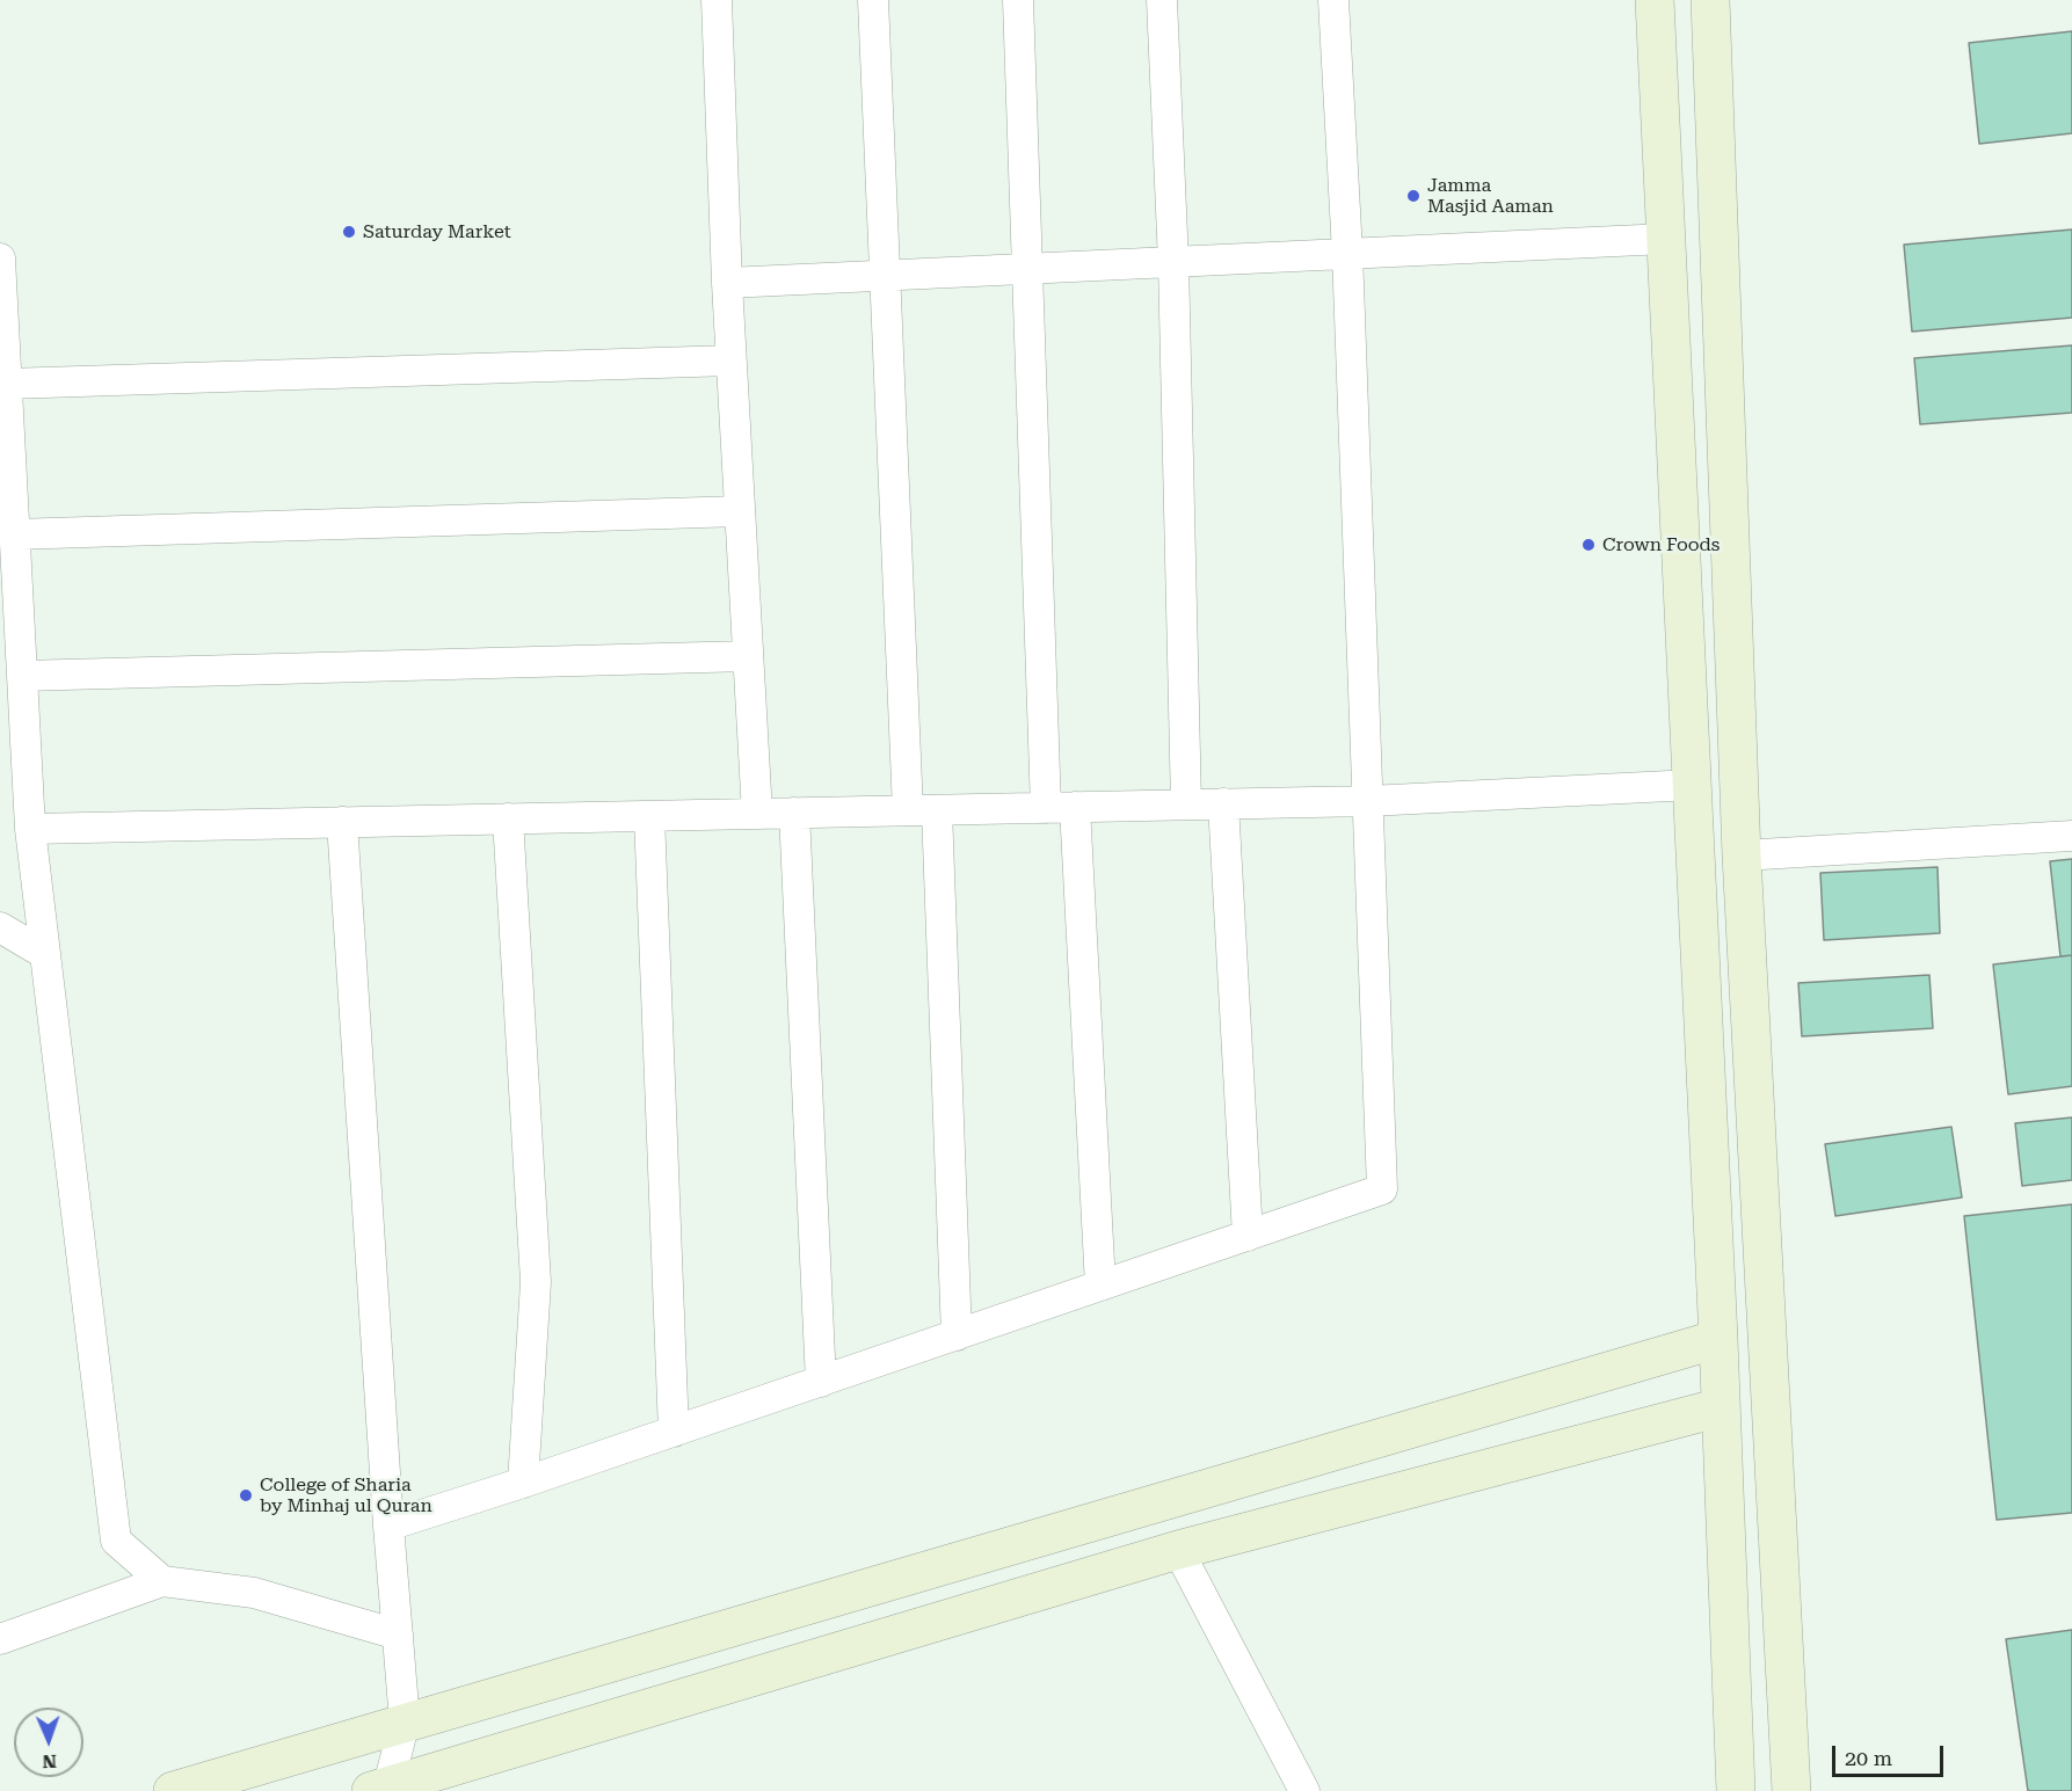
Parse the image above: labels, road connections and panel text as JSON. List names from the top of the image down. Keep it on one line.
{"places":["Jamma Masjid Aaman","Saturday Market","Crown Foods","College of Sharia by Minhaj ul Quran"],"scale_bar":"20 m","north":"bottom"}
